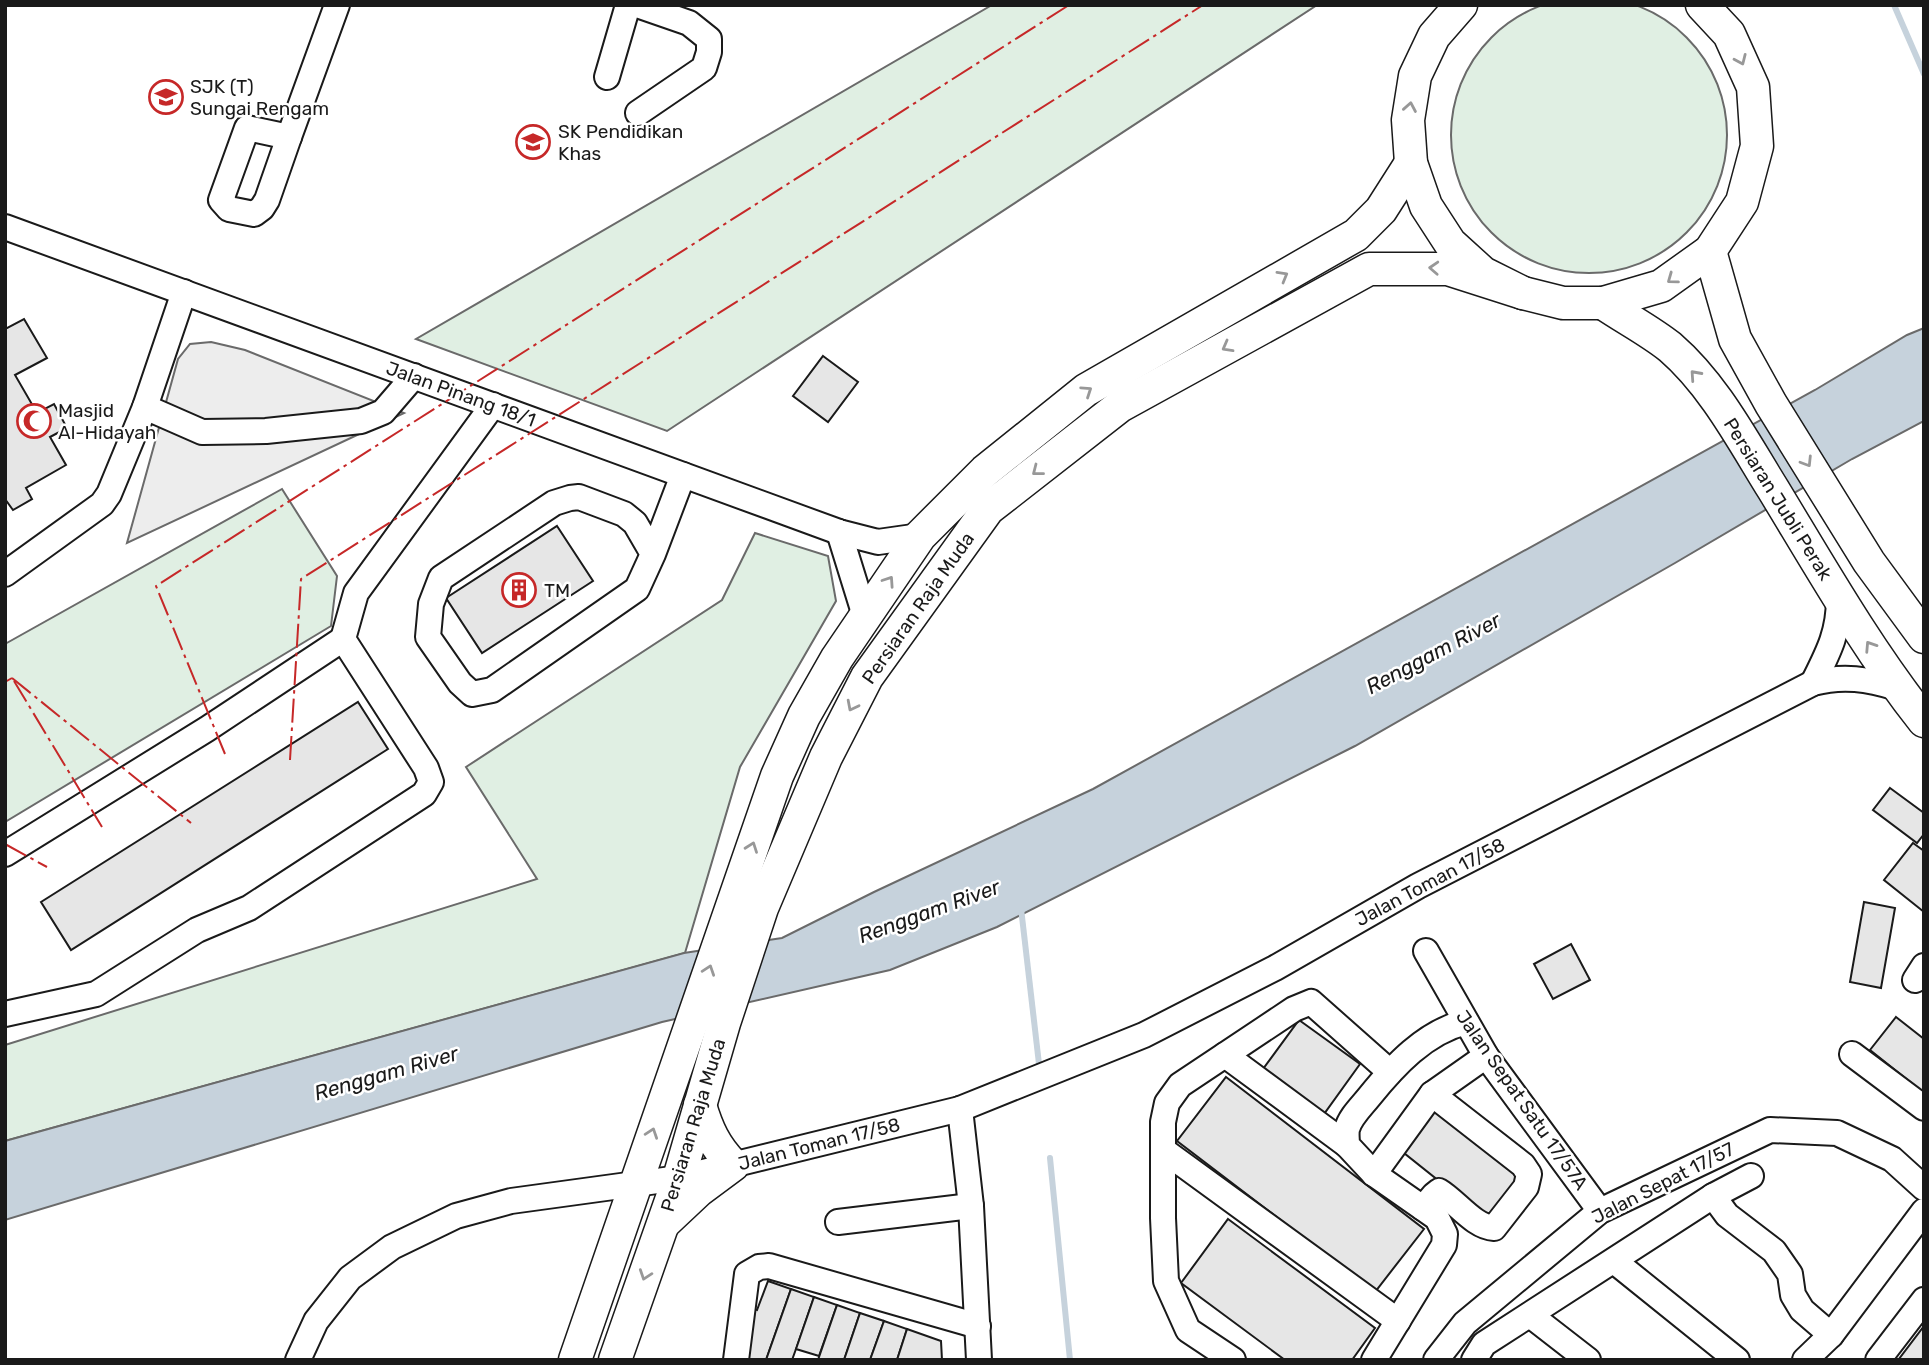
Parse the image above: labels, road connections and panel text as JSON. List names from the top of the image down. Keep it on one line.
{"streets":{"main road":["Persiaran Jubli Perak","Persiaran Raja Muda"],"street":["Jalan Pinang 18/1","Jalan Toman 17/58","Jalan Sepat Satu 17/57A","Jalan Sepat 17/57"]},"crossings":[["Jalan Pinang 18/1","Persiaran Raja Muda"],["Persiaran Jubli Perak","Jalan Toman 17/58"],["Persiaran Raja Muda","Jalan Toman 17/58"],["Jalan Sepat Satu 17/57A","Jalan Sepat 17/57"]],"water":["Renggam River"],"places":{"school or university":["SJK (T) Sungai Rengam","SK Pendidikan Khas"],"mosque":["Masjid Al-Hidayah"],"building":["TM"]}}
